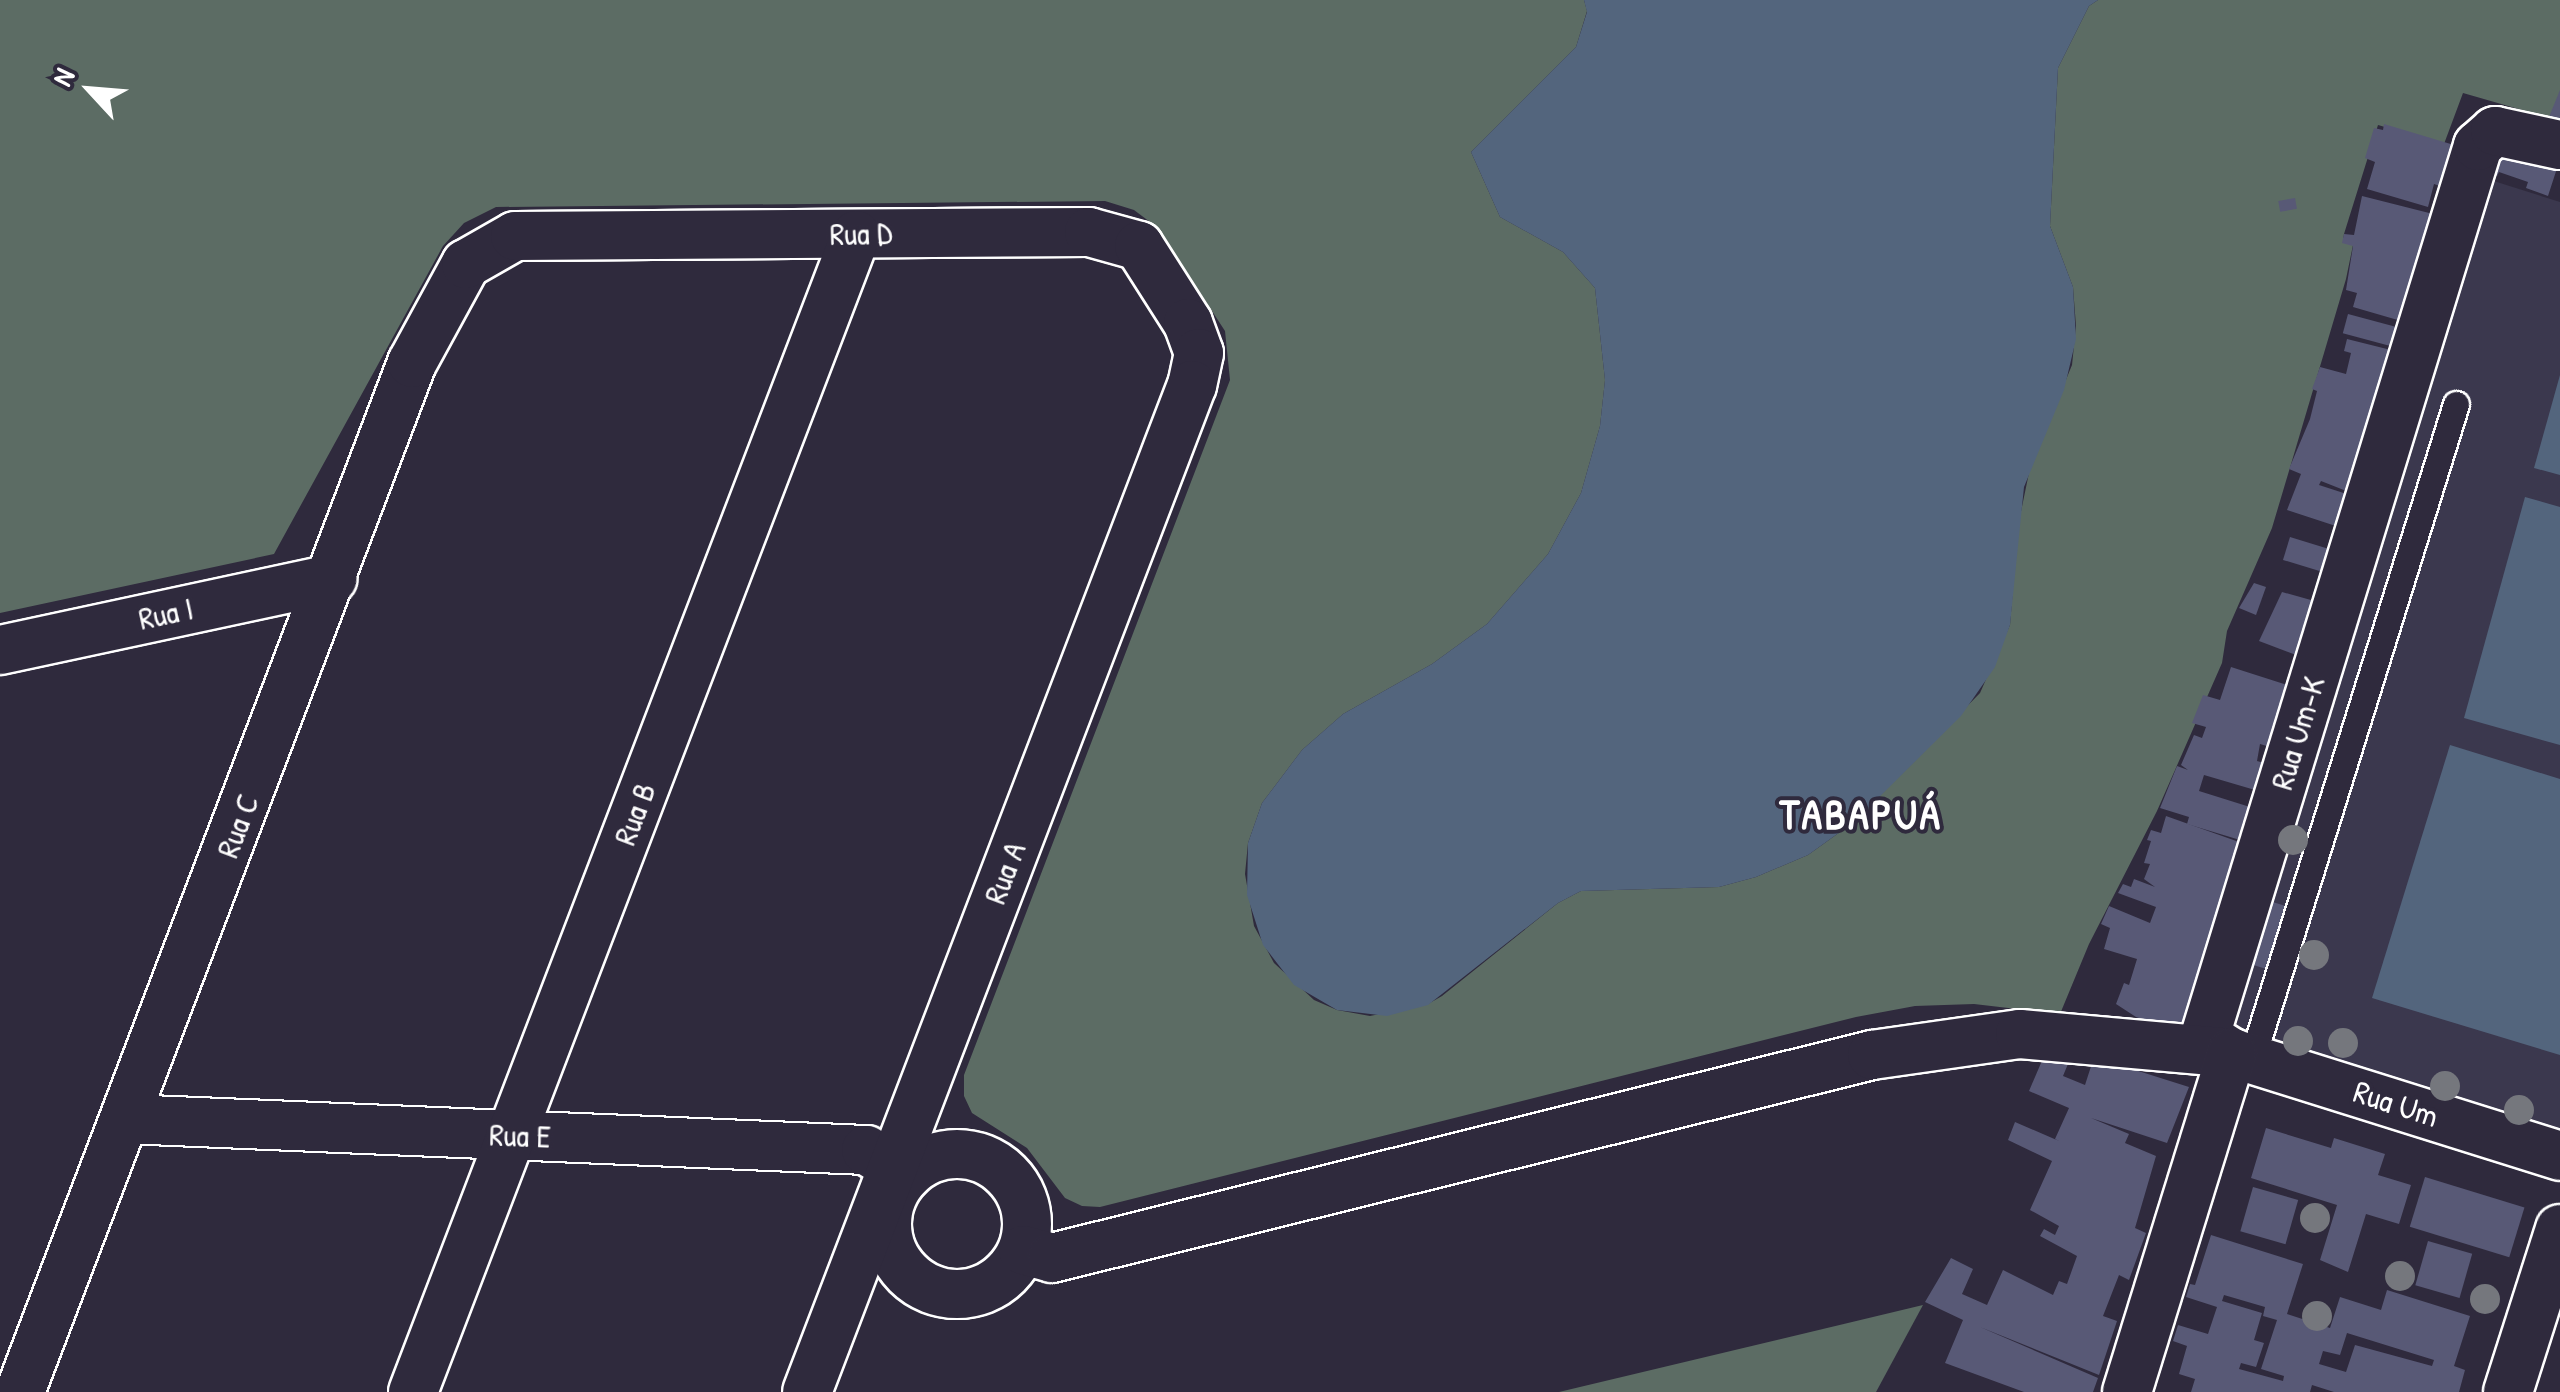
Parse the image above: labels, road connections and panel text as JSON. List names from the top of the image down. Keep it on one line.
{"streets":{"street":["Rua D","Rua I","Rua Um-K","Rua B","Rua C","Rua A","Rua Um","Rua E"]},"crossings":[["Rua D","Rua B"],["Rua D","Rua C"],["Rua D","Rua A"],["Rua I","Rua C"],["Rua Um-K","Rua Um"],["Rua B","Rua E"],["Rua C","Rua E"],["Rua A","Rua Um"],["Rua A","Rua E"],["Rua Um","Rua E"]],"districts":["TABAPUÁ"],"north":"top left"}
